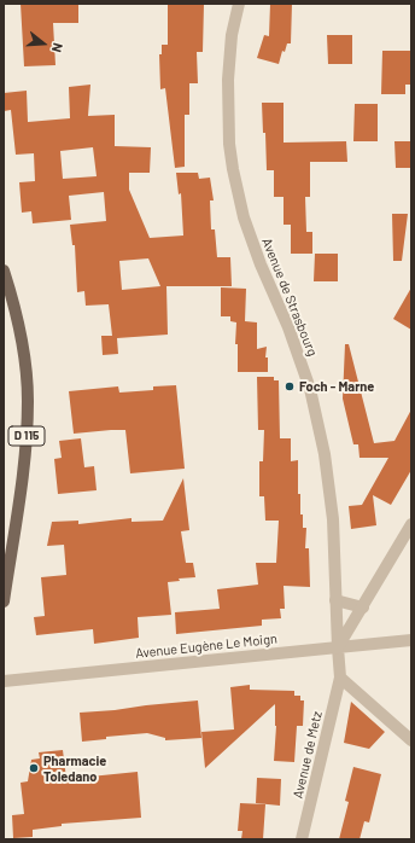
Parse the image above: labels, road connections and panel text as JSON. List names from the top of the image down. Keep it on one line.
{"streets":{"main road":["D 115"],"street":["Avenue de Strasbourg","Avenue Eugène Le Moign","Avenue de Metz"]},"crossings":[["Avenue de Strasbourg","Avenue Eugène Le Moign"],["Avenue de Strasbourg","Avenue de Metz"],["Avenue Eugène Le Moign","Avenue de Metz"]],"places":["Foch - Marne","Pharmacie Toledano"],"north":"right"}
